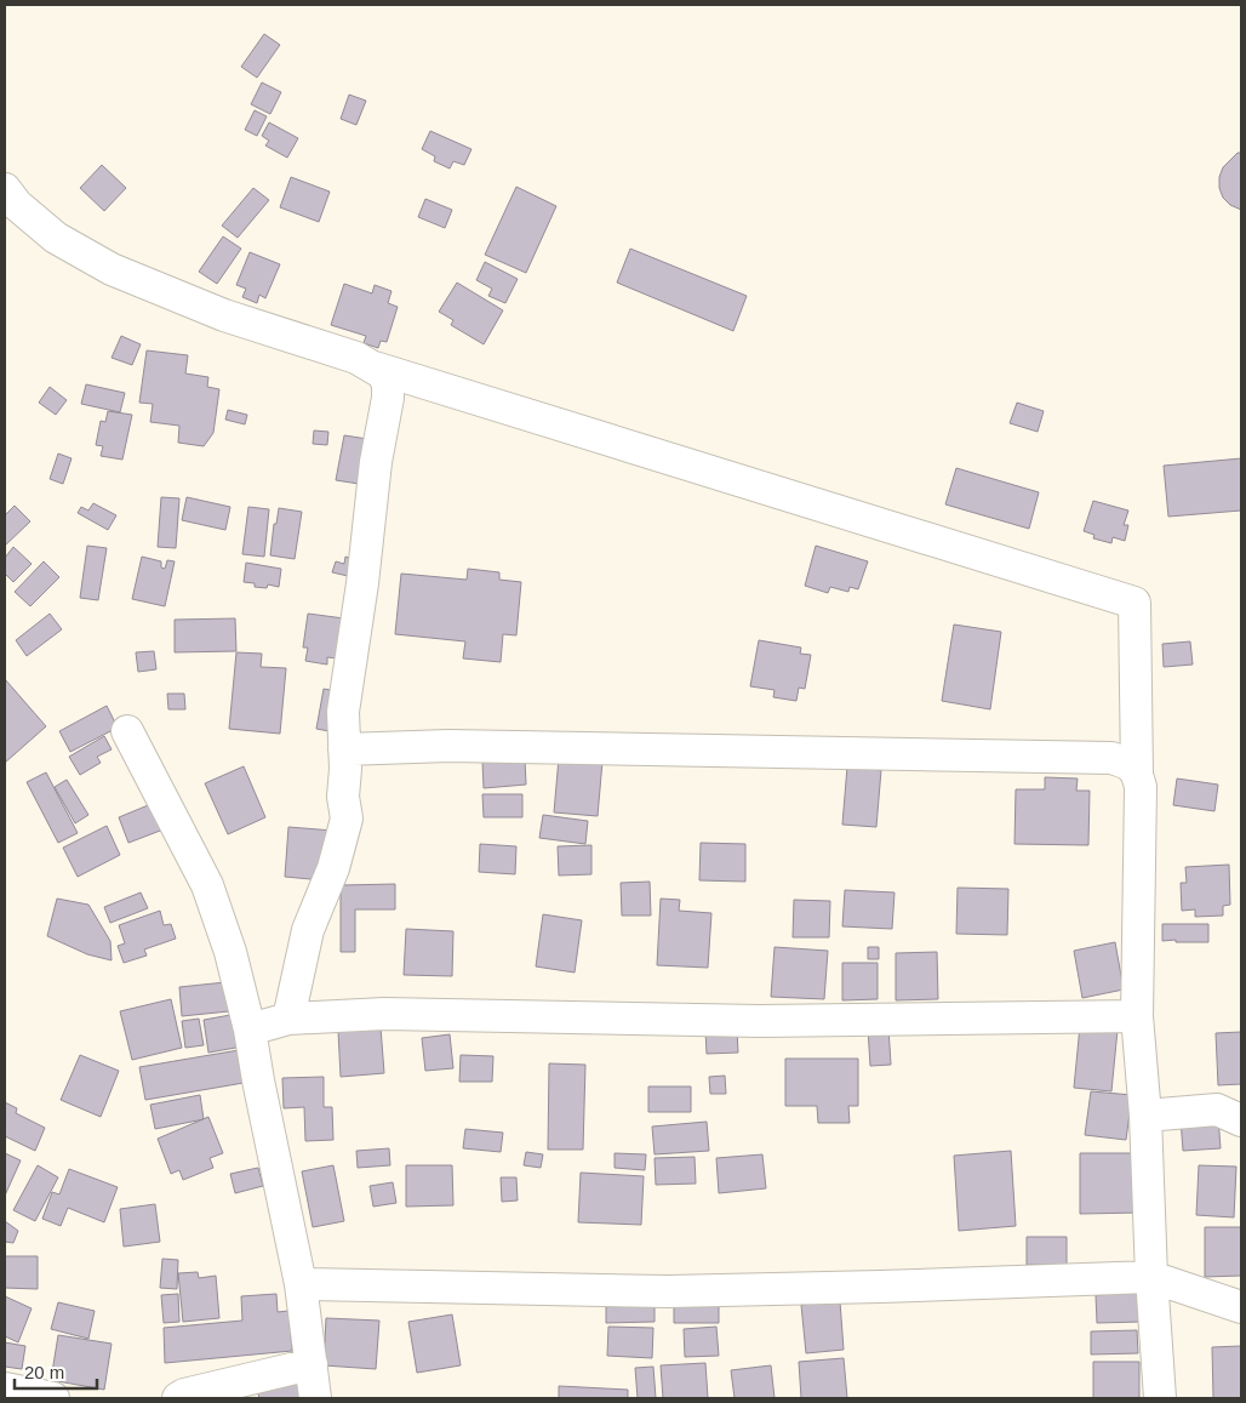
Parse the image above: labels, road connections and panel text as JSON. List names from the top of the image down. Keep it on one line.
{"scale_bar":"20 m"}
